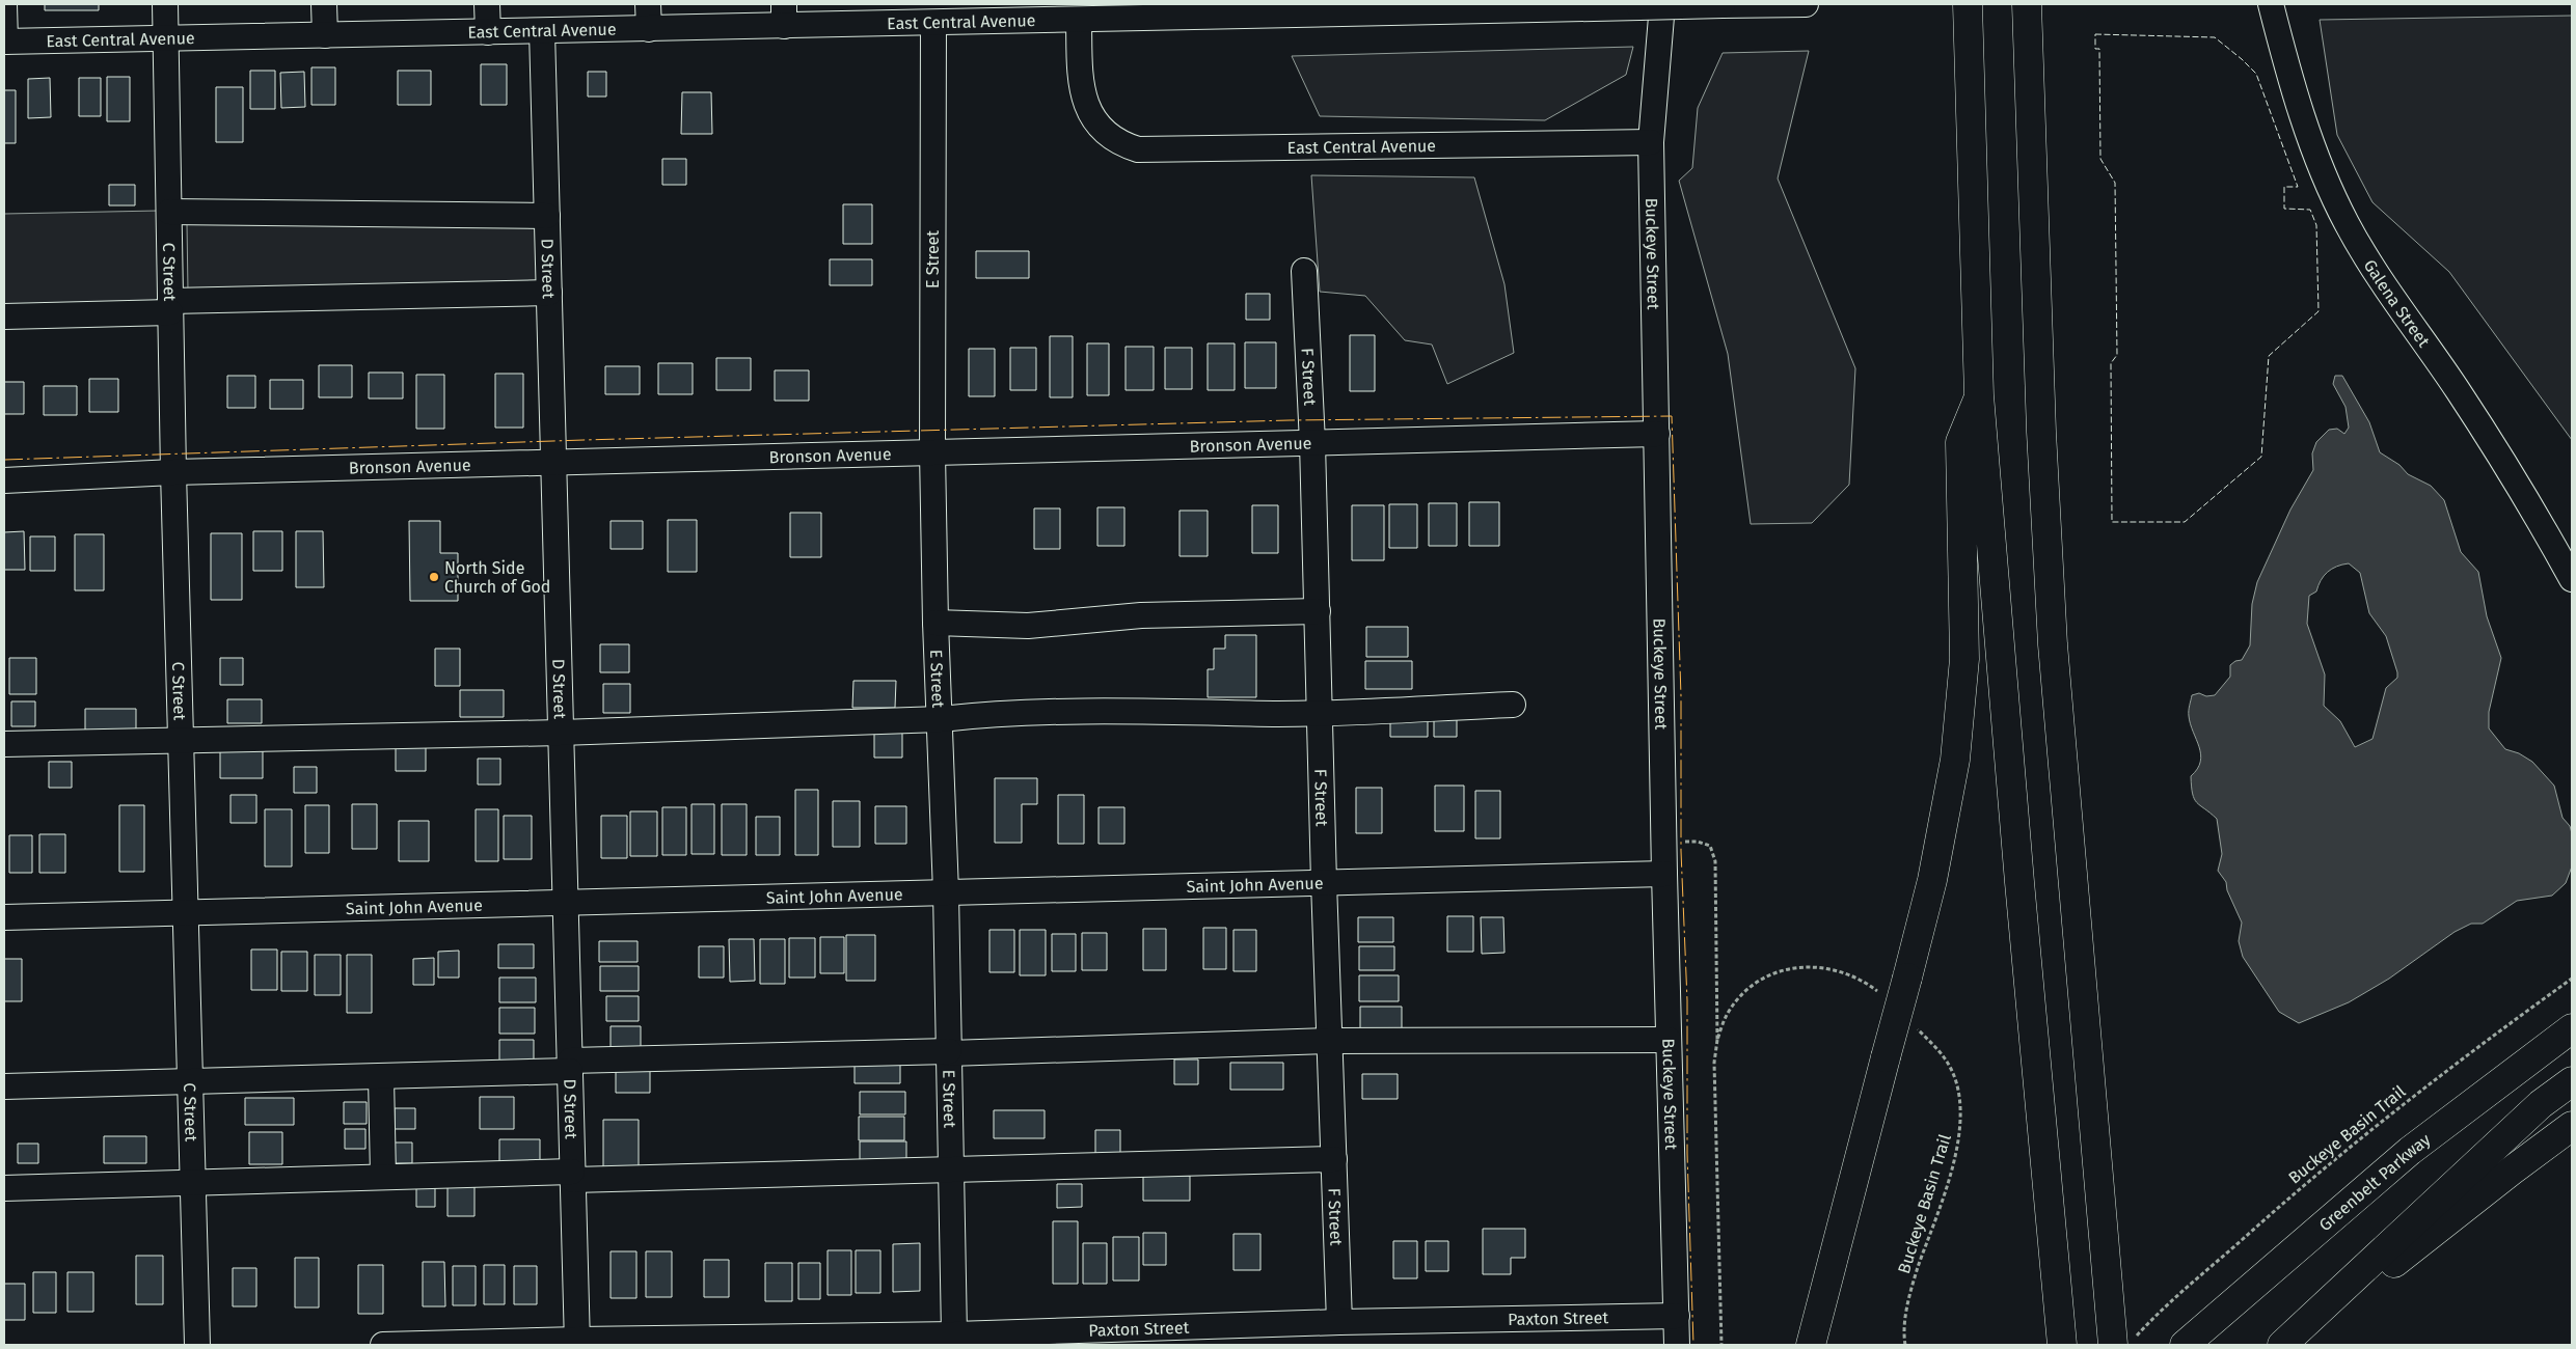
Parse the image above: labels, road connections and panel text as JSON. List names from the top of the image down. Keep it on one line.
{"streets":{"main road":["Greenbelt Parkway"],"street":["East Central Avenue","Buckeye Street","E Street","D Street","C Street","Galena Street","F Street","Bronson Avenue","Saint John Avenue","Paxton Street"],"path":["Buckeye Basin Trail"]},"crossings":[["East Central Avenue","Buckeye Street"],["East Central Avenue","E Street"],["East Central Avenue","D Street"],["East Central Avenue","C Street"],["Buckeye Street","Bronson Avenue"],["Buckeye Street","Saint John Avenue"],["Buckeye Street","Paxton Street"],["E Street","Bronson Avenue"],["E Street","Saint John Avenue"],["E Street","Paxton Street"],["D Street","Bronson Avenue"],["D Street","Saint John Avenue"],["D Street","Paxton Street"],["C Street","Bronson Avenue"],["C Street","Saint John Avenue"],["F Street","Bronson Avenue"],["F Street","Saint John Avenue"],["F Street","Paxton Street"]],"places":["North Side Church of God"]}
